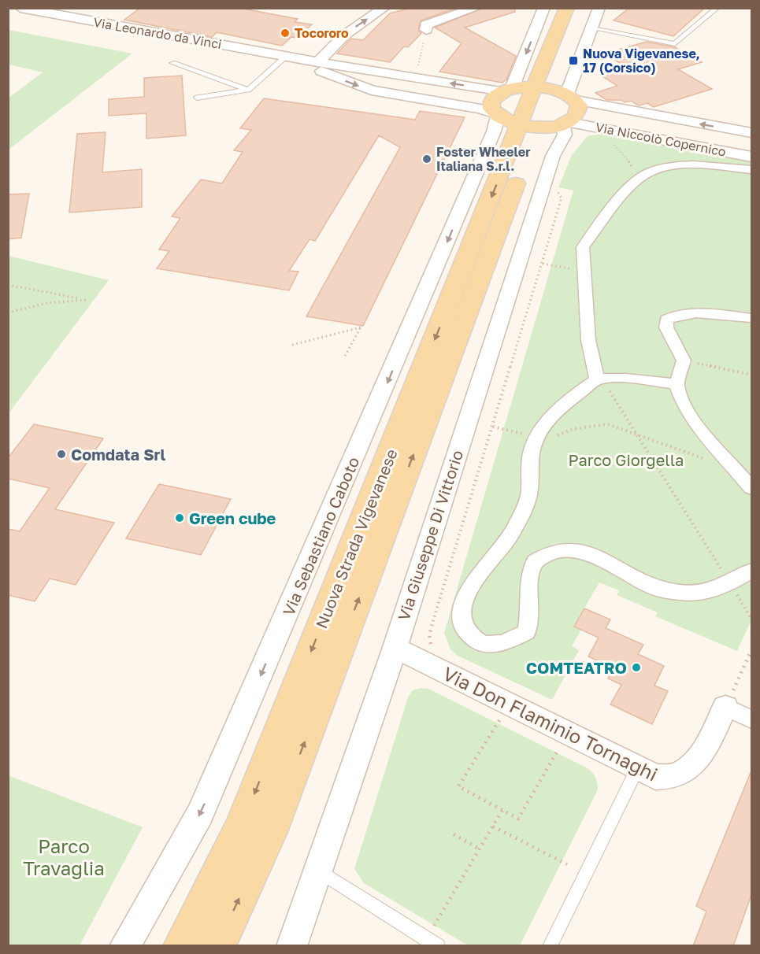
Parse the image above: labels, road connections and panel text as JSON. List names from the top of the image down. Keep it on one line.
{"streets":{"main road":["Nuova Strada Vigevanese"],"street":["Via Leonardo da Vinci","Via Niccolò Copernico","Via Giuseppe Di Vittorio","Via Sebastiano Caboto","Via Don Flaminio Tornaghi"]},"crossings":[["Via Leonardo da Vinci","Via Niccolò Copernico"],["Via Leonardo da Vinci","Via Sebastiano Caboto"],["Via Leonardo da Vinci","Nuova Strada Vigevanese"],["Via Niccolò Copernico","Via Giuseppe Di Vittorio"],["Via Niccolò Copernico","Nuova Strada Vigevanese"],["Via Giuseppe Di Vittorio","Nuova Strada Vigevanese"],["Via Giuseppe Di Vittorio","Via Don Flaminio Tornaghi"],["Via Sebastiano Caboto","Nuova Strada Vigevanese"]],"one_way":["Via Sebastiano Caboto"],"parks":["Parco Giorgella","Parco Travaglia"],"places":{"other":["Tocororo","Foster Wheeler Italiana S.r.l.","Comdata Srl","Green cube","COMTEATRO"],"transit":["Nuova Vigevanese, 17 (Corsico)"]}}
